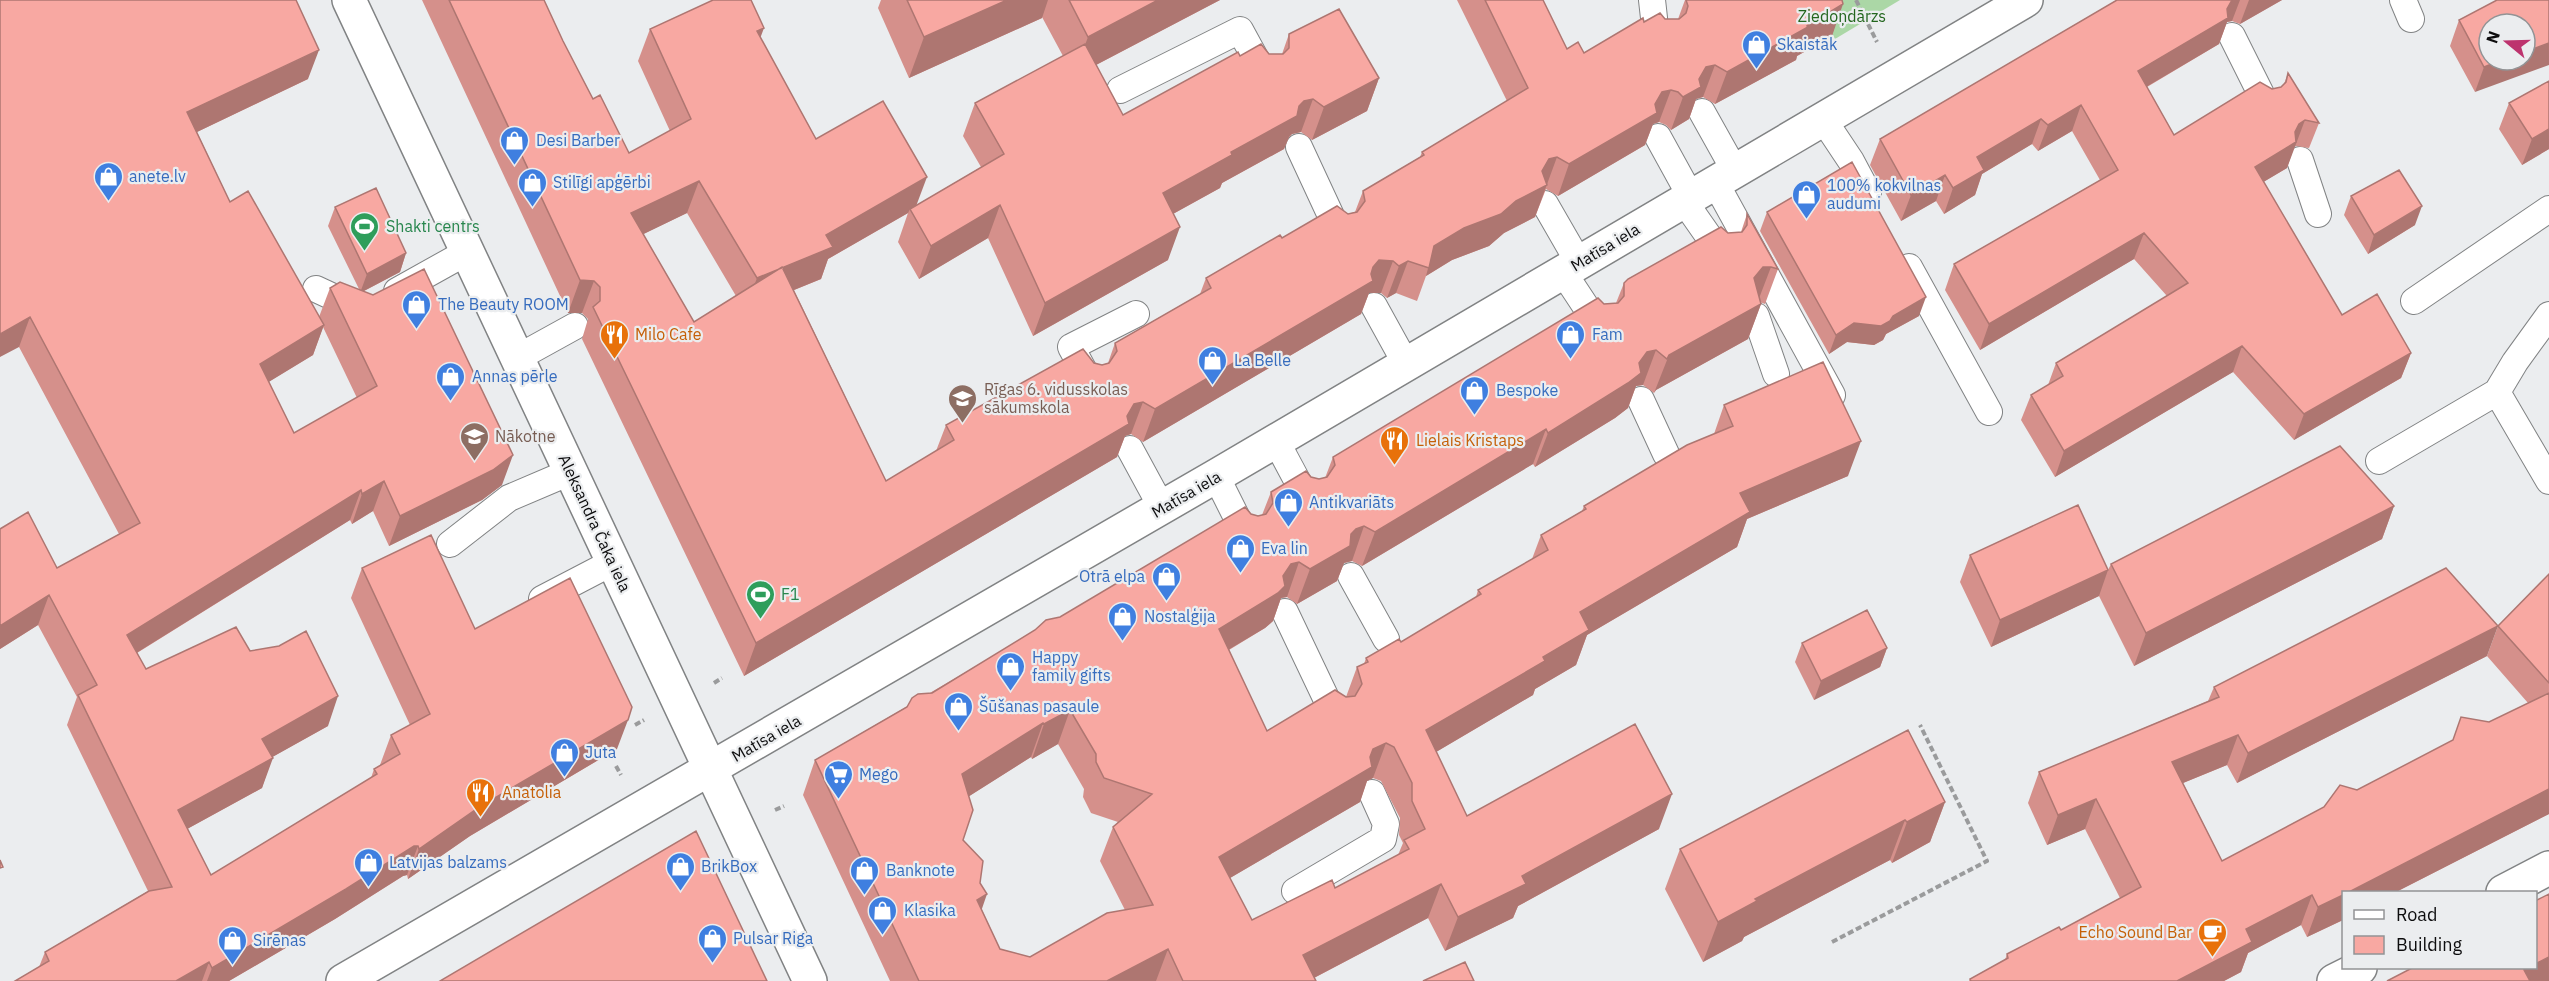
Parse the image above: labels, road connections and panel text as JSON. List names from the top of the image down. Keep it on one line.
{"streets":{"street":["Matīsa iela","Aleksandra Čaka iela"]},"crossings":[["Matīsa iela","Aleksandra Čaka iela"]],"parks":["Ziedoņdārzs"],"places":{"shop":["Skaistāk","Desi Barber","anete.lv","Stilīgi apģērbi","100% kokvilnas audumi","The Beauty ROOM","Fam","La Belle","Annas pērle","Bespoke","Antikvariāts","Eva lin","Otrā elpa","Nostalģija","Happy family gifts","Šūšanas pasaule","Juta","Latvijas balzams","BrikBox","Banknote","Klasika","Pulsar Riga","Sirēnas"],"sports":["Shakti centrs","F1"],"restaurant":["Milo Cafe","Lielais Kristaps","Anatolia"],"school or university":["Rīgas 6. vidusskolas sākumskola","Nākotne"],"supermarket":["Mego"],"cafe":["Echo Sound Bar"]},"legend":["Road","Building"],"north":"left"}
